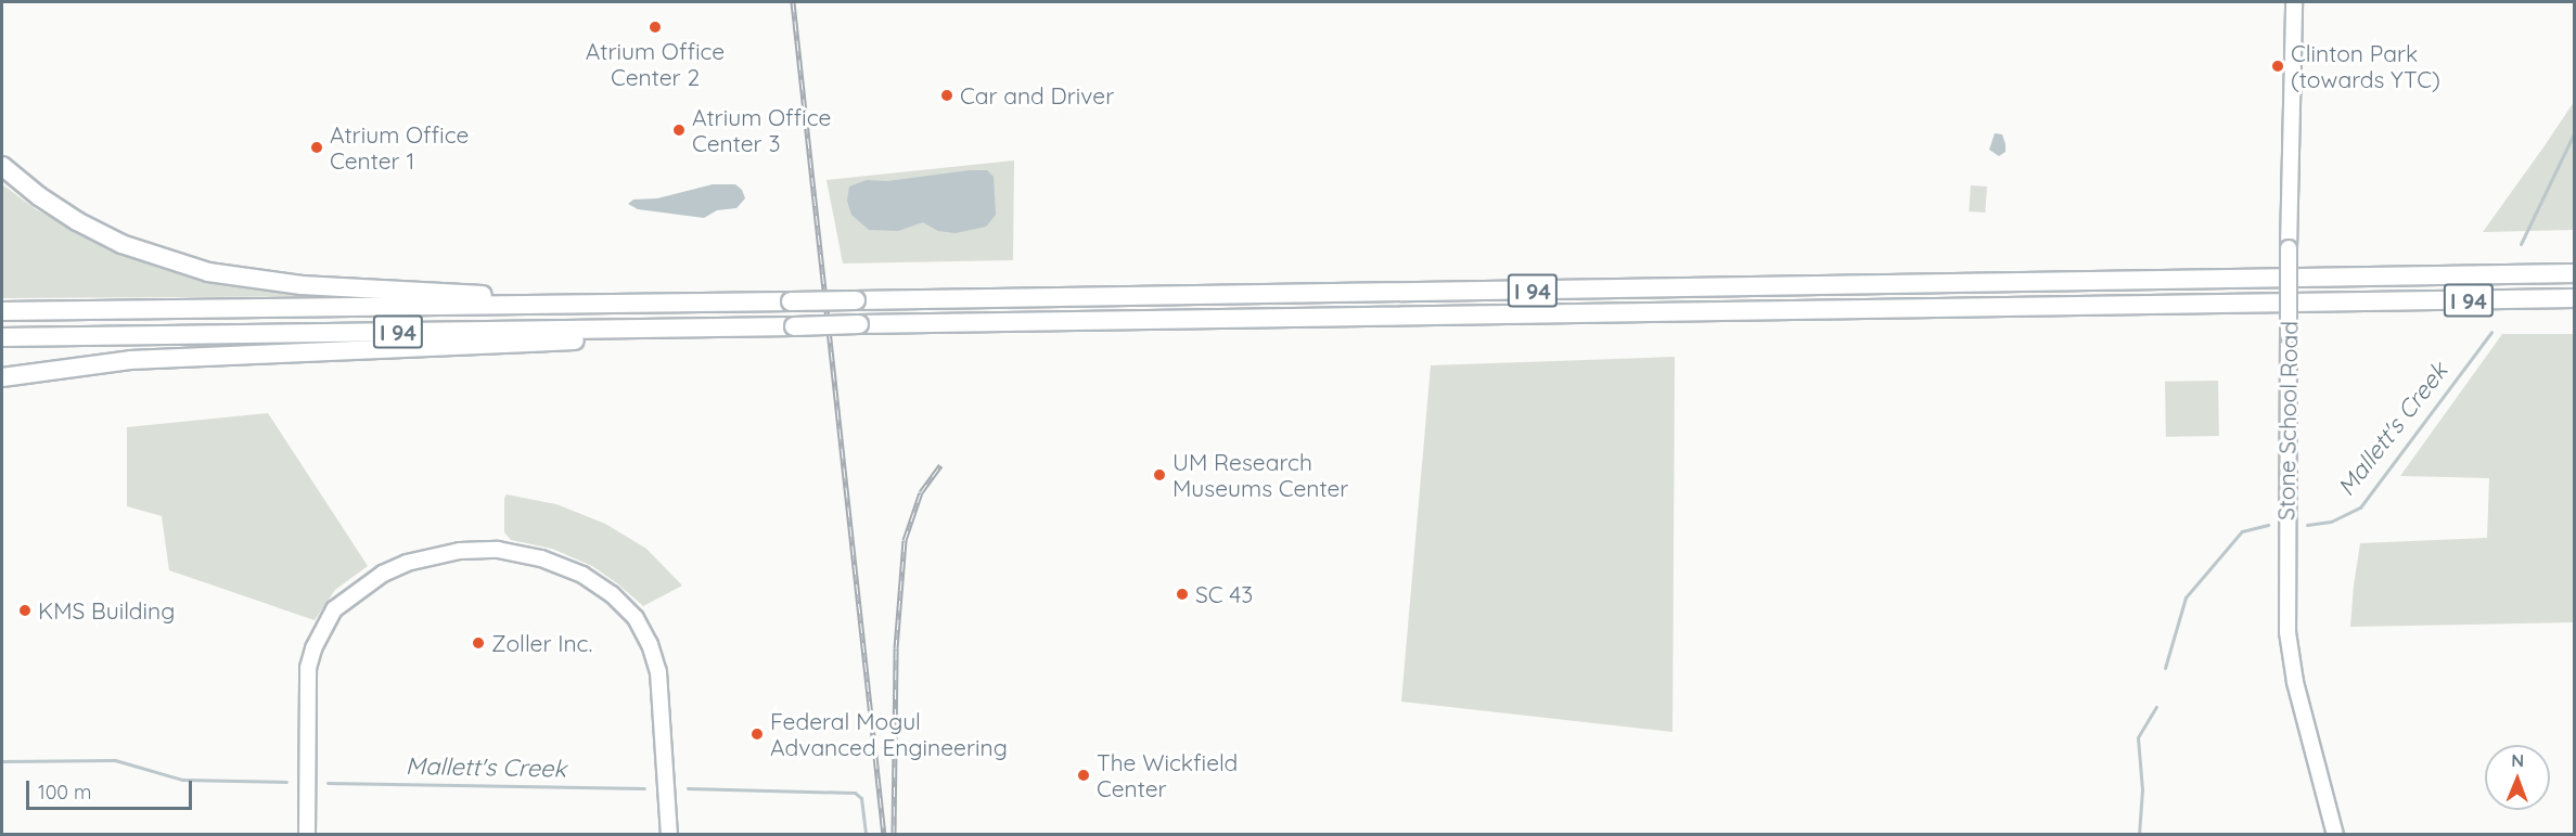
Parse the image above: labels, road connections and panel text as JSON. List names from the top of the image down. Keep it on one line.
{"streets":{"highway":["I 94"],"main road":["Stone School Road"]},"water":["Mallett's Creek"],"places":["Atrium Office Center 2","Clinton Park (towards YTC)","Car and Driver","Atrium Office Center 3","Atrium Office Center 1","UM Research Museums Center","SC 43","KMS Building","Zoller Inc.","Federal Mogul Advanced Engineering","The Wickfield Center"],"scale_bar":"100 m","north":"top"}
